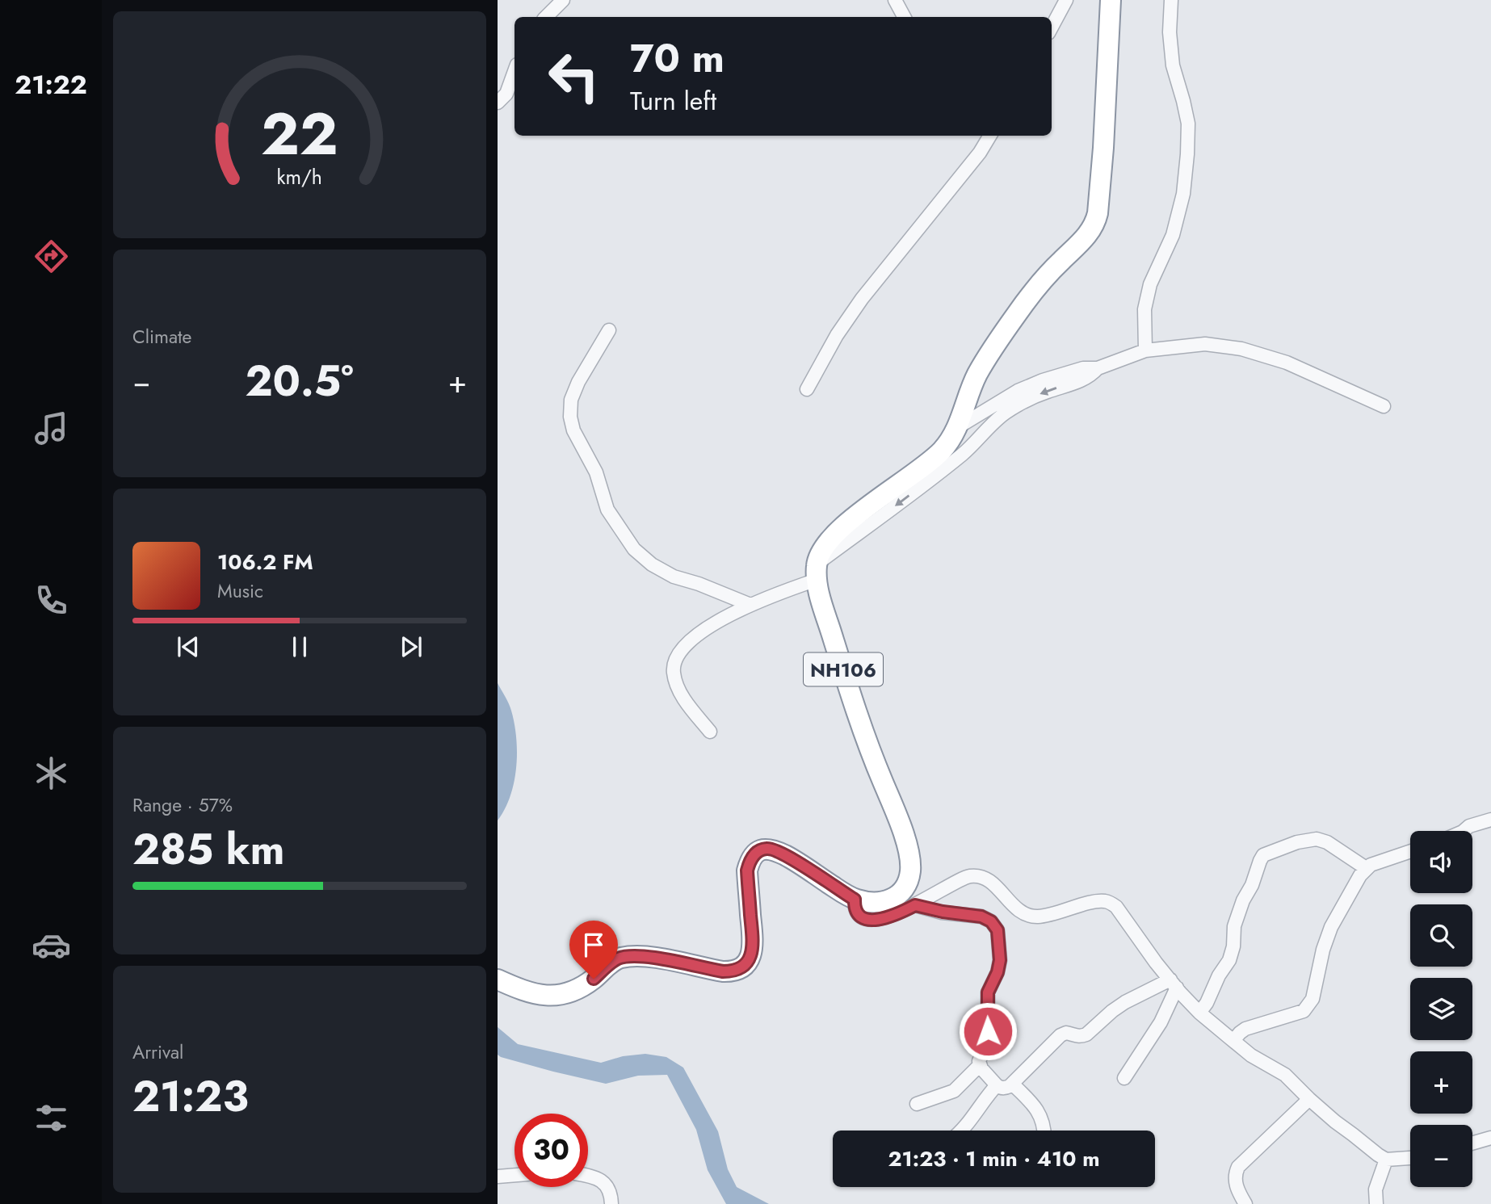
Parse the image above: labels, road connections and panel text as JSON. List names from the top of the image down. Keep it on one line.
{"streets":{"highway":["NH106"]},"page":{"tabs":"21:22","turn":["70 m","Turn left"],"tile":["Climate",["Range · 57%","285 km"],["Arrival","21:23"]],"heat":["−","20.5°","+"],"song":["106.2 FM","Music"],"map_buttons":["+","−"],"limit":"30","trip":"21:23 · 1 min · 410 m","gauge":["22","km/h"]}}
